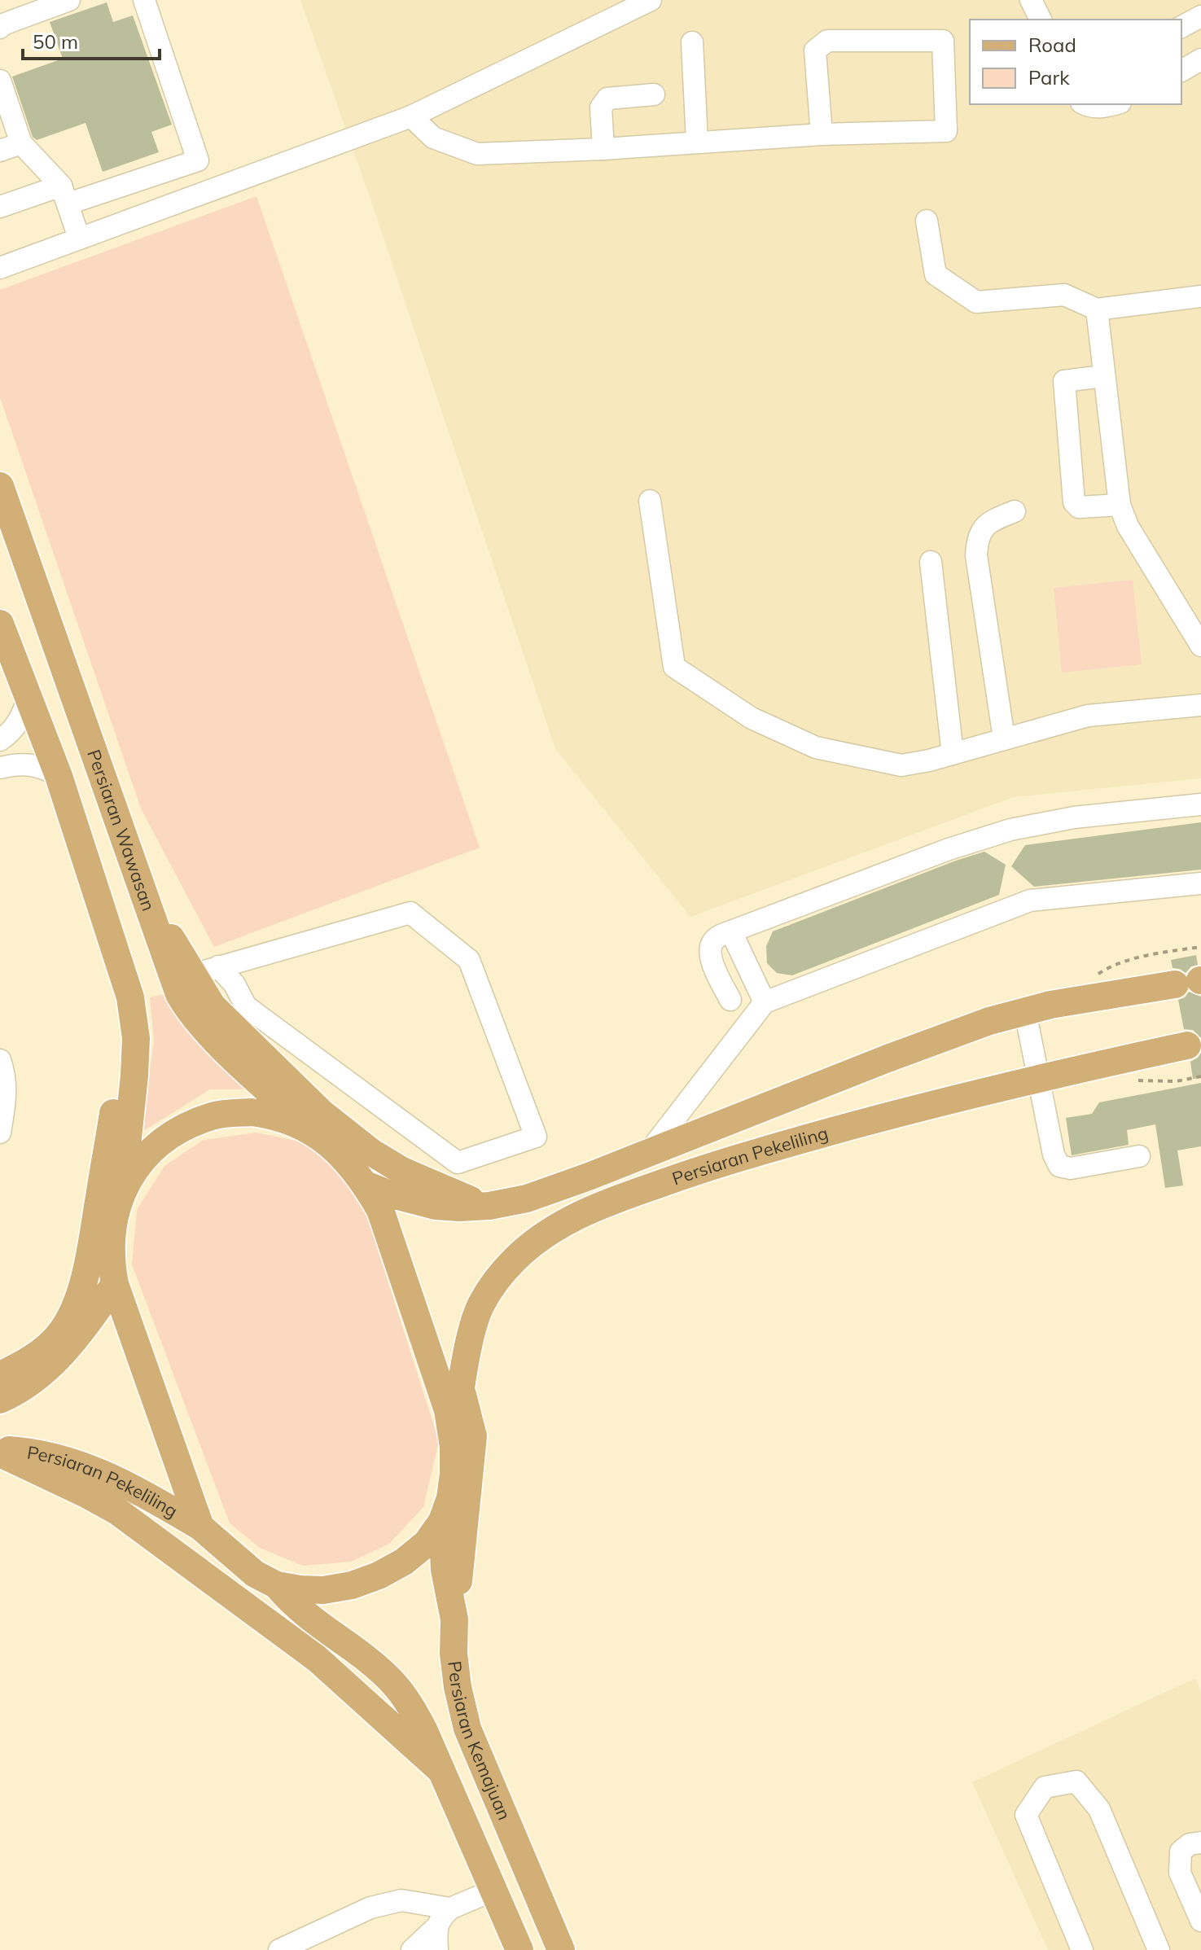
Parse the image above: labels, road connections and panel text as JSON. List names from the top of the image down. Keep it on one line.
{"streets":{"main road":["Persiaran Wawasan","Persiaran Pekeliling","Persiaran Kemajuan"]},"legend":["Road","Park"],"scale_bar":"50 m"}
